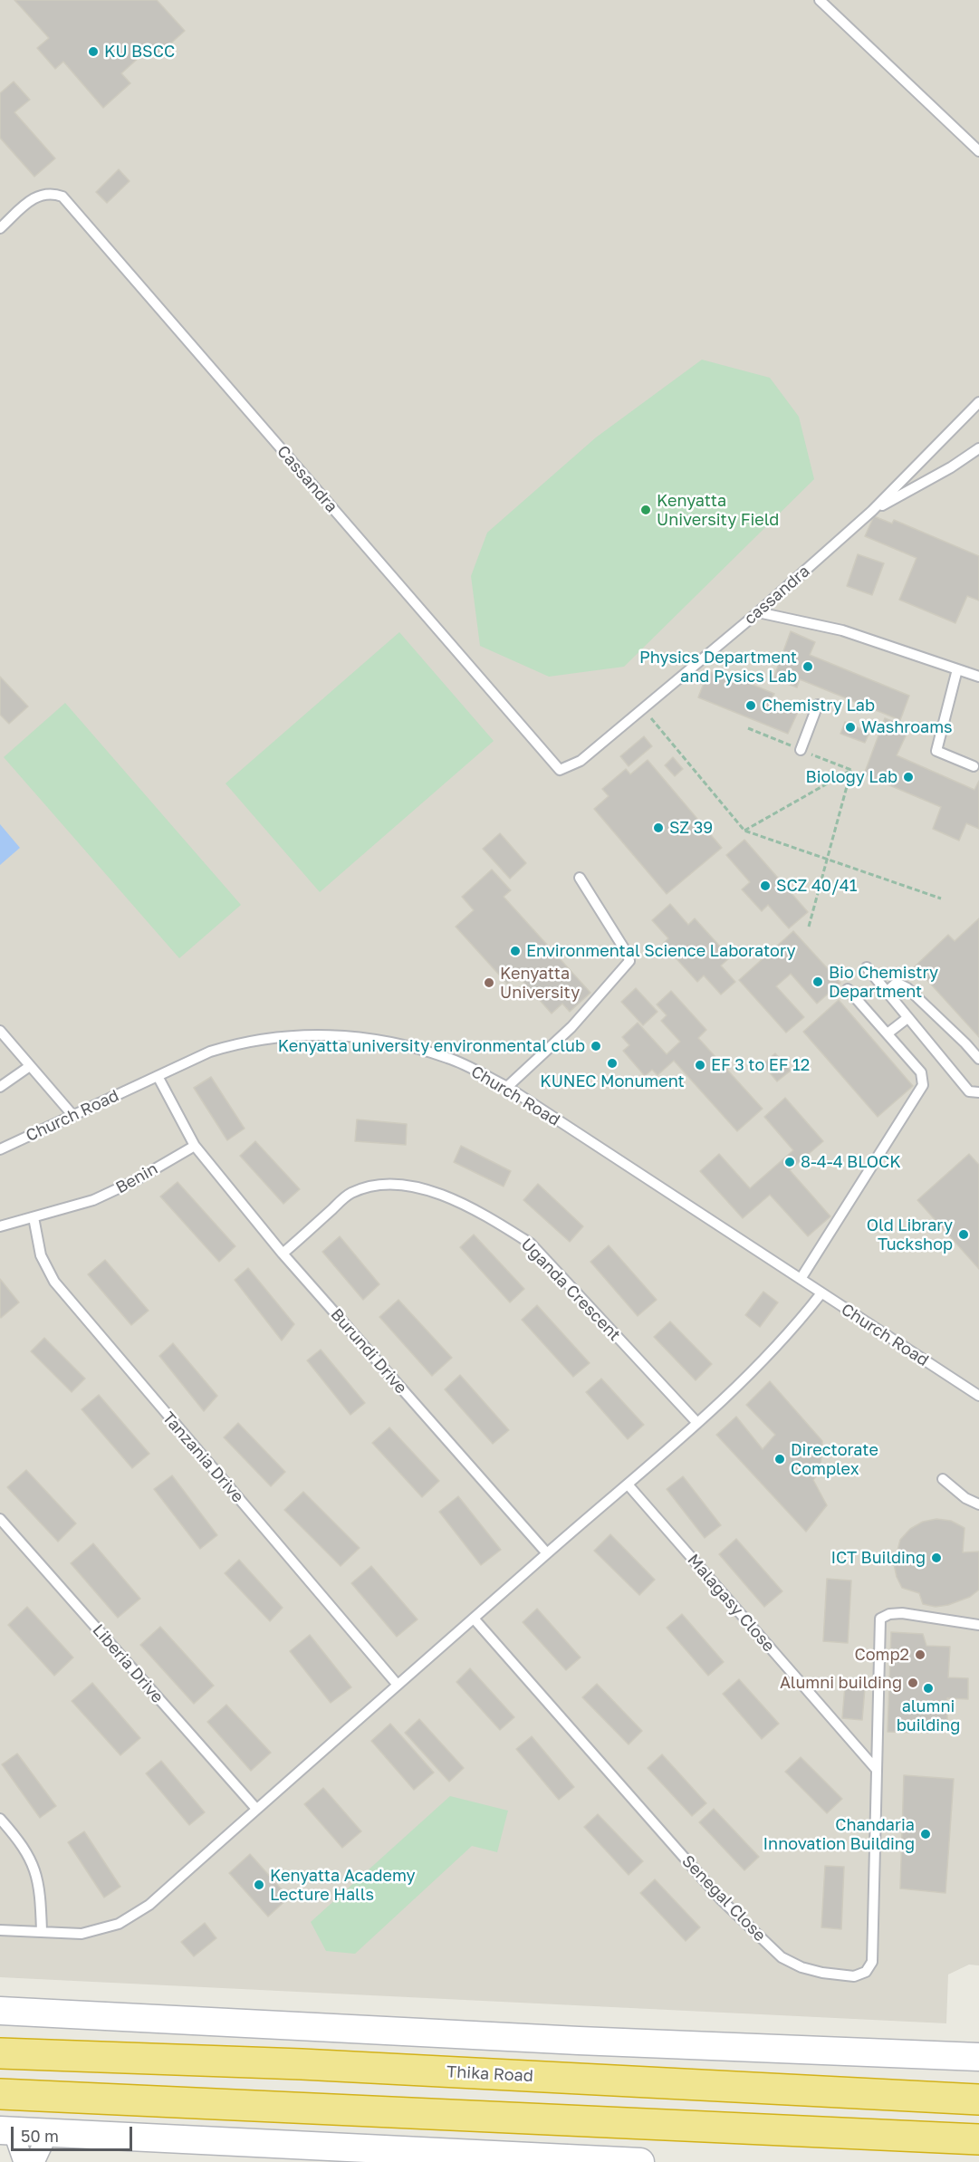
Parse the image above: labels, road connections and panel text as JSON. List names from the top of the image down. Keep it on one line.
{"streets":{"highway":["Thika Road"],"lane":["Cassandra","cassandra","Church Road","Benin","Uganda Crescent","Burundi Drive","Tanzania Drive","Malagasy Close","Liberia Drive","Senegal Close"]},"crossings":[["Cassandra","cassandra"],["Benin","Burundi Drive"],["Benin","Tanzania Drive"],["Uganda Crescent","Burundi Drive"],["Malagasy Close","Senegal Close"]],"places":["KU BSCC","Kenyatta University Field","Physics Department and Pysics Lab","Chemistry Lab","Washroams","Biology Lab","SZ 39","SCZ 40/41","Environmental Science Laboratory","Bio Chemistry Department","Kenyatta University","Kenyatta university environmental club","KUNEC Monument","EF 3 to EF 12","8-4-4 BLOCK","Old Library Tuckshop","Directorate Complex","ICT Building","Comp2","Alumni building","alumni building","Chandaria Innovation Building","Kenyatta Academy Lecture Halls"],"scale_bar":"50 m"}
